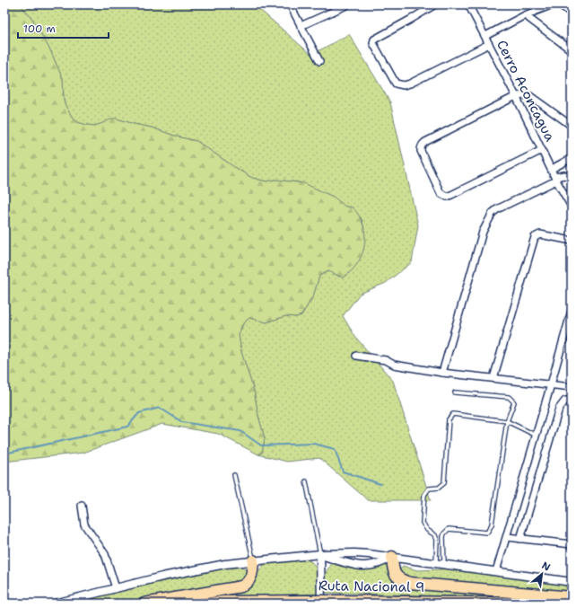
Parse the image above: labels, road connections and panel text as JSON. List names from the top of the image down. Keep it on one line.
{"streets":{"highway":["Ruta Nacional 9"],"street":["Cerro Aconcagua"]},"scale_bar":"100 m","north":"top right"}
